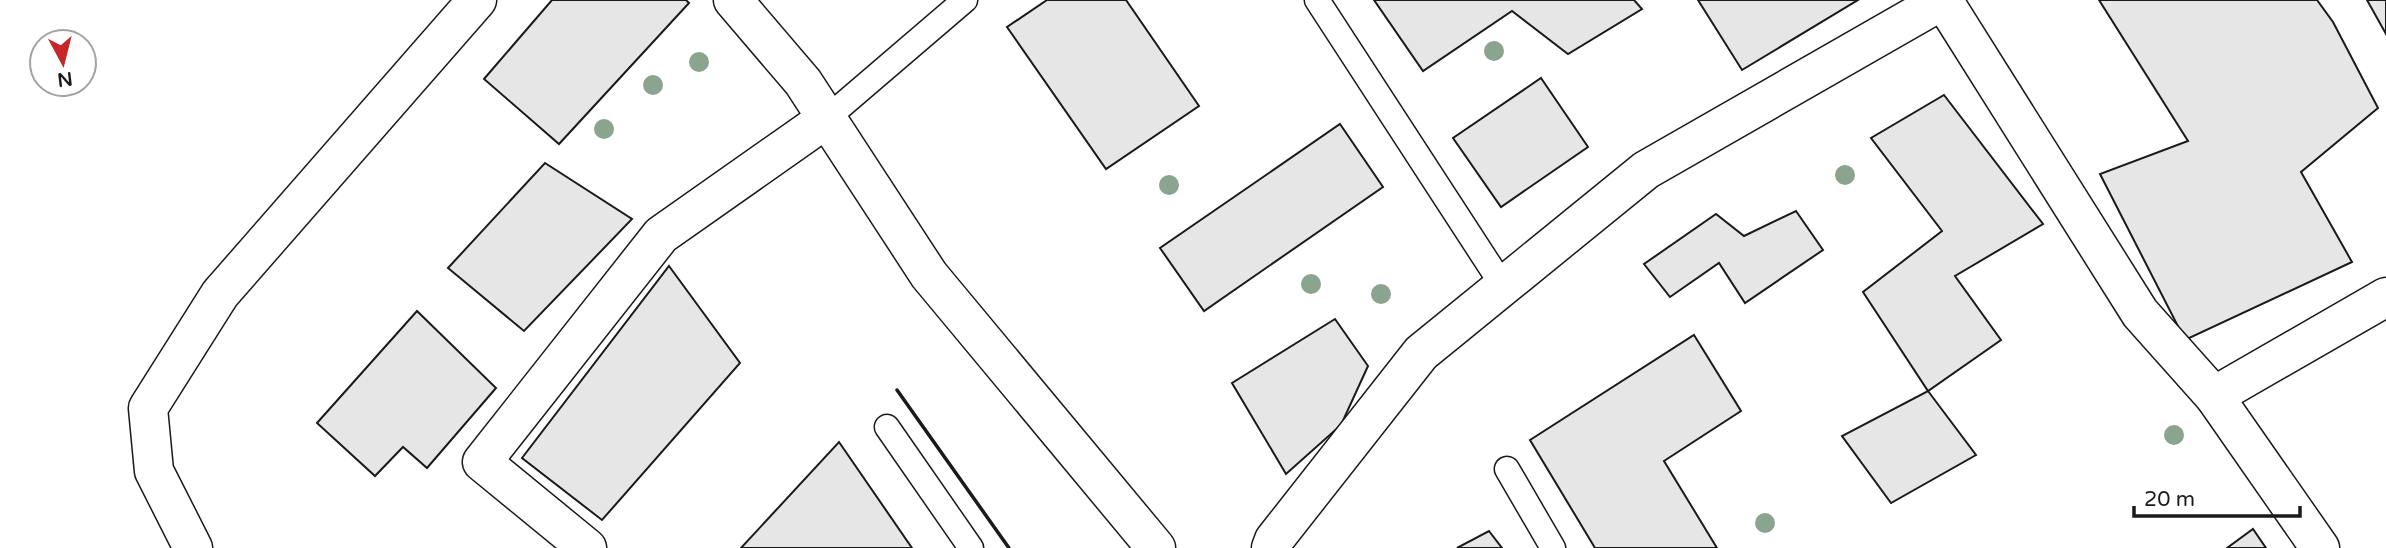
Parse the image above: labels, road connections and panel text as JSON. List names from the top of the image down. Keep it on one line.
{"scale_bar":"20 m","north":"bottom"}
